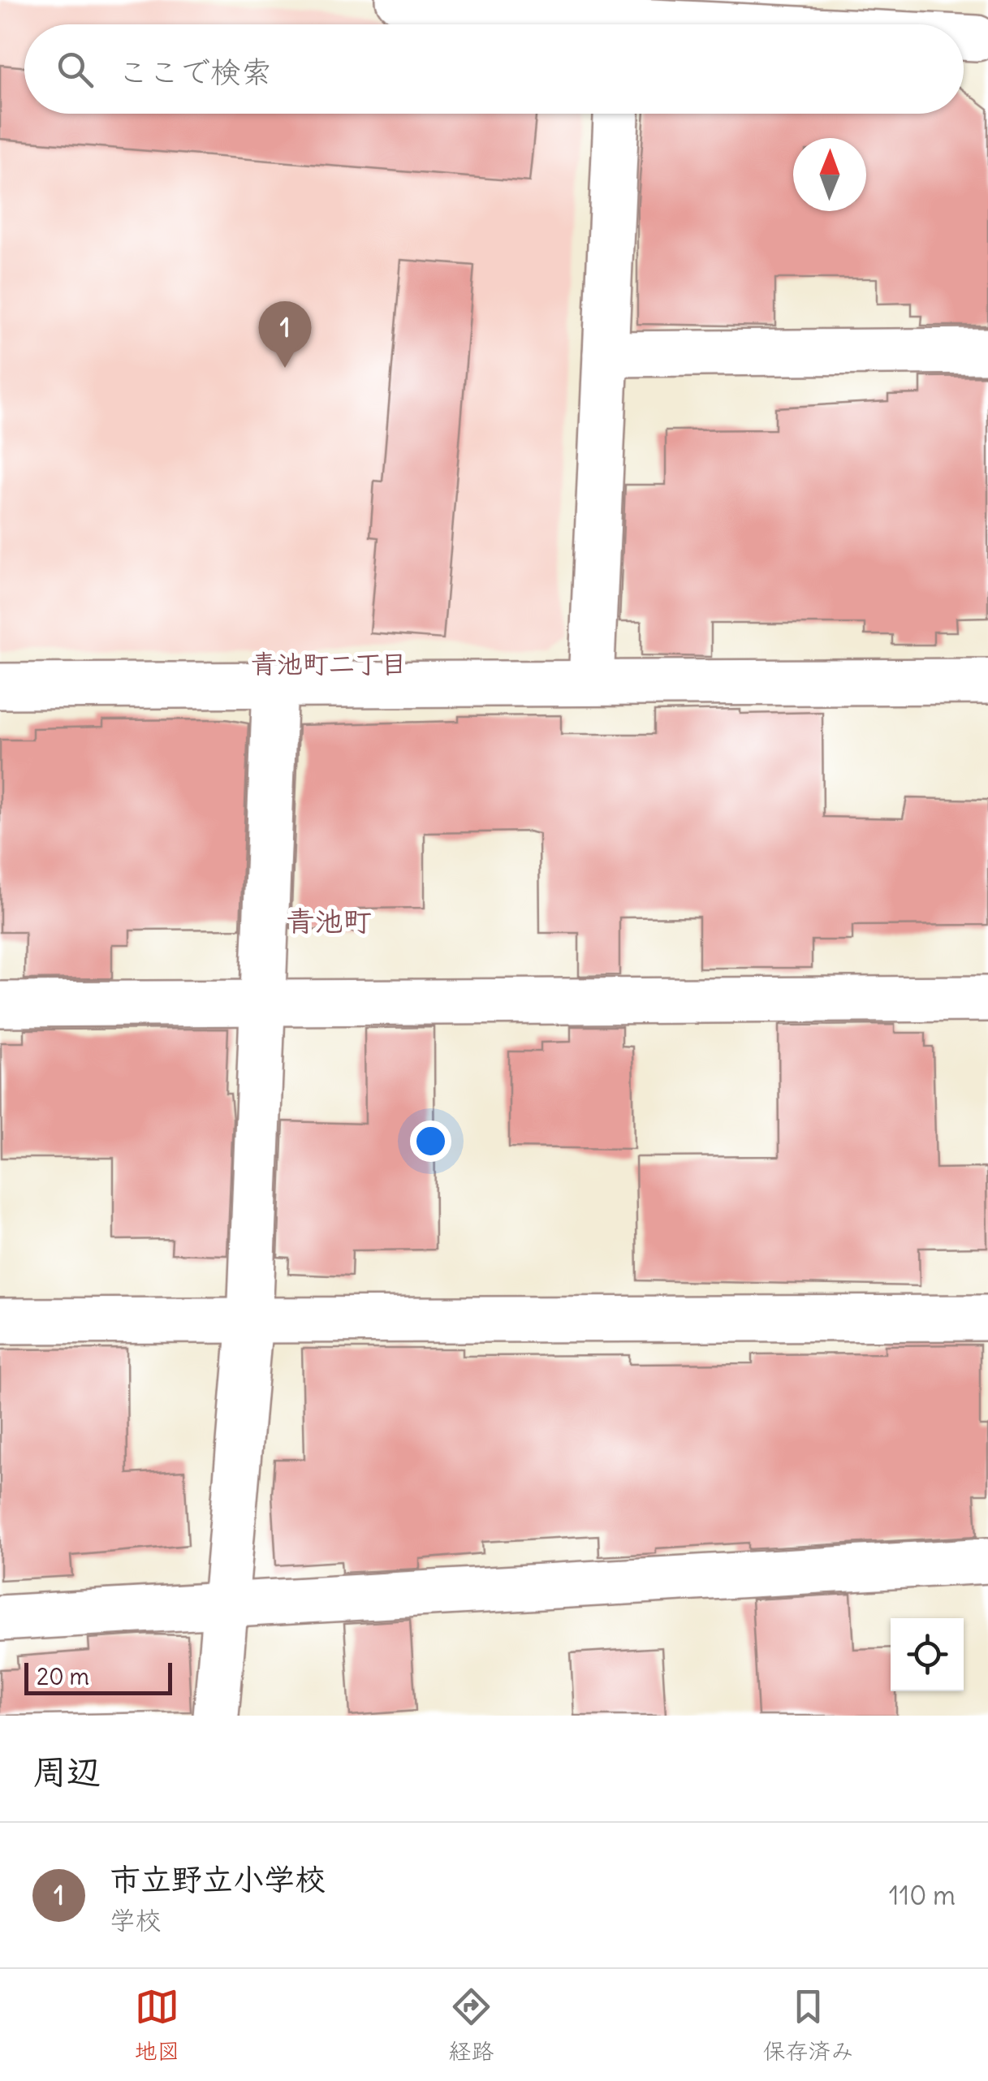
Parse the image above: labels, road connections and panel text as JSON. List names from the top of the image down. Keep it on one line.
{"districts":["青池町二丁目","青池町"],"scale_bar":"20 m","north":"top","page":{"search":"ここで検索","pins":"1","scale":"20 m","heading":"周辺","list":[{"mark":"1","name":"市立野立小学校","note":"学校","value":"110 m"}],"nav":["地図","経路","保存済み"]}}
